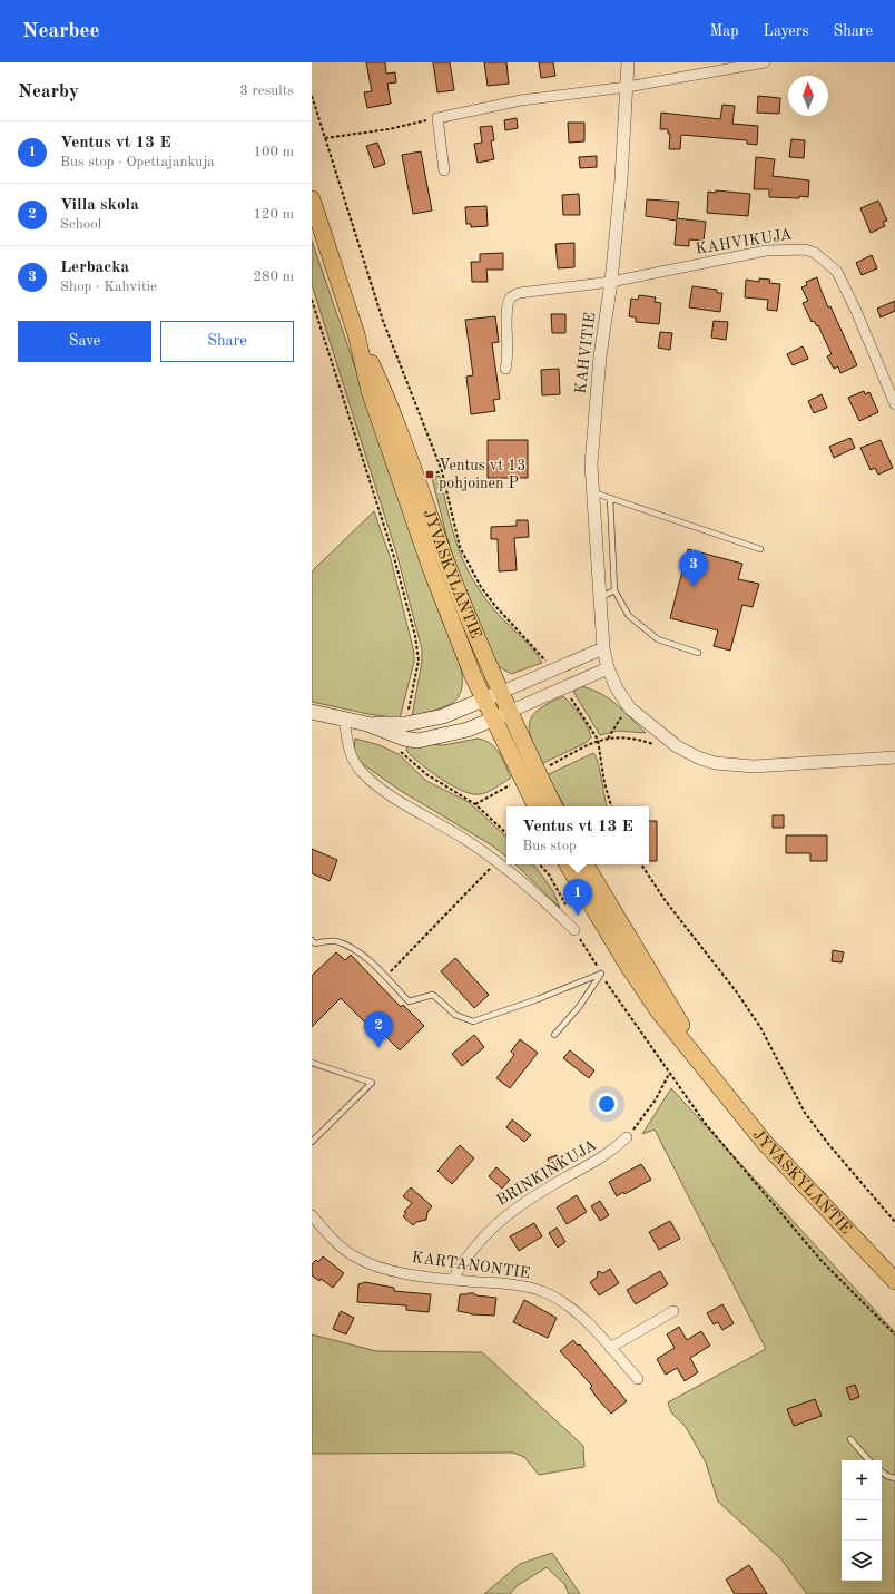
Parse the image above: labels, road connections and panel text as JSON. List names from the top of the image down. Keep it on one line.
{"streets":{"highway":["JYVÄSKYLÄNTIE"],"street":["KAHVIKUJA","KAHVITIE","BRINKINKUJA","KARTANONTIE"]},"crossings":[["KAHVIKUJA","KAHVITIE"],["BRINKINKUJA","KARTANONTIE"]],"places":{"transit":["Ventus vt 13 pohjoinen P"]},"north":"top","page":{"header":"Nearbee","nav":["Map","Layers","Share"],"heading":["Nearby","3 results"],"list":[{"mark":"1","name":"Ventus vt 13 E","note":"Bus stop · Opettajankuja","value":"100 m"},{"mark":"2","name":"Villa skola","note":"School","value":"120 m"},{"mark":"3","name":"Lerbacka","note":"Shop · Kahvitie","value":"280 m"}],"buttons":["Save","Share"],"pins":["3","1","2"],"popup":["Ventus vt 13 E","Bus stop"],"map_buttons":["+","−"]}}
